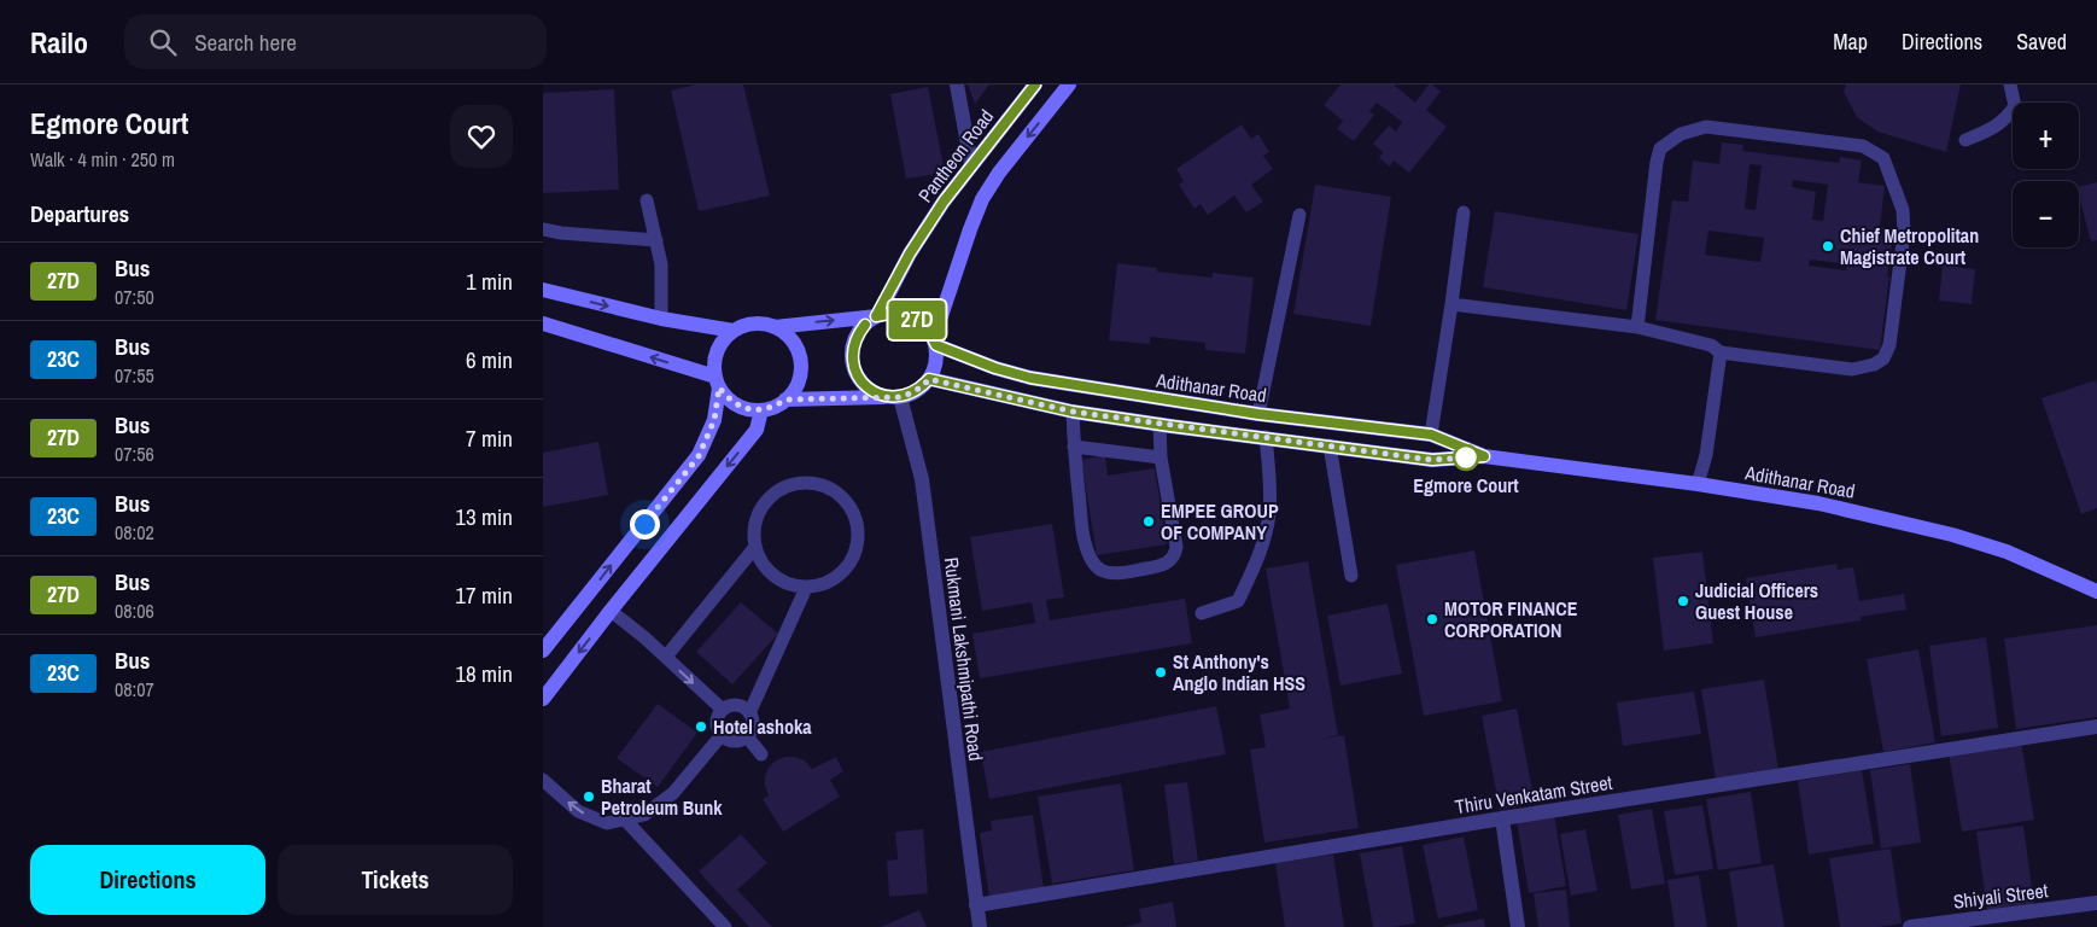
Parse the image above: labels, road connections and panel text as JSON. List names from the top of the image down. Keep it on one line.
{"streets":{"main road":["Pantheon Road","Adithanar Road"],"street":["Rukmani Lakshmipathi Road","Thiru Venkatam Street","Shiyali Street"]},"crossings":[["Pantheon Road","Adithanar Road"],["Pantheon Road","Rukmani Lakshmipathi Road"],["Adithanar Road","Rukmani Lakshmipathi Road"],["Rukmani Lakshmipathi Road","Thiru Venkatam Street"]],"places":["Chief Metropolitan Magistrate Court","Egmore Court","EMPEE GROUP OF COMPANY","Judicial Officers Guest House","MOTOR FINANCE CORPORATION","St Anthony's Anglo Indian HSS","Hotel ashoka","Bharat Petroleum Bunk"],"lines":["bus line 27D"],"page":{"header":"Railo","search":"Search here","nav":["Map","Directions","Saved"],"heading":[["Egmore Court","Walk · 4 min · 250 m"],"Departures"],"on_map":"27D","map_buttons":["+","−"],"list":[{"mark":"27D","name":"Bus","note":"07:50","value":"1 min"},{"mark":"23C","name":"Bus","note":"07:55","value":"6 min"},{"mark":"27D","name":"Bus","note":"07:56","value":"7 min"},{"mark":"23C","name":"Bus","note":"08:02","value":"13 min"},{"mark":"27D","name":"Bus","note":"08:06","value":"17 min"},{"mark":"23C","name":"Bus","note":"08:07","value":"18 min"}],"buttons":["Directions","Tickets"]}}
